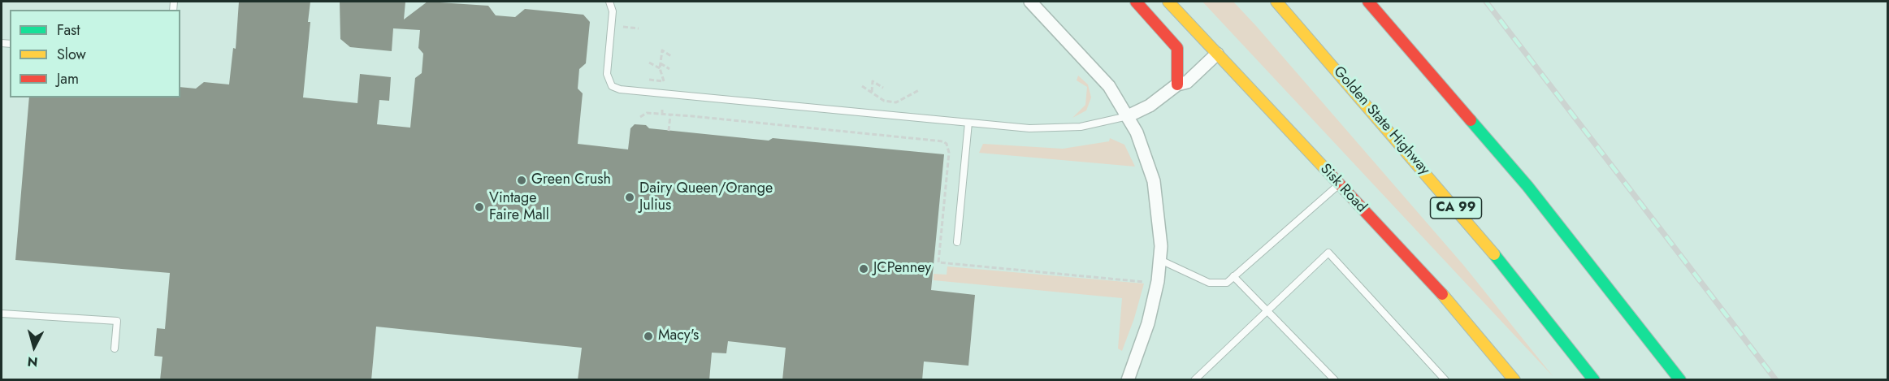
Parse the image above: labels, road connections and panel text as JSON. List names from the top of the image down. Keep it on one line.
{"streets":{"main road":["Golden State Highway","Sisk Road","CA 99"]},"places":["Green Crush","Dairy Queen/Orange Julius","Vintage Faire Mall","JCPenney","Macy's"],"legend":["Fast","Slow","Jam"],"north":"bottom"}
